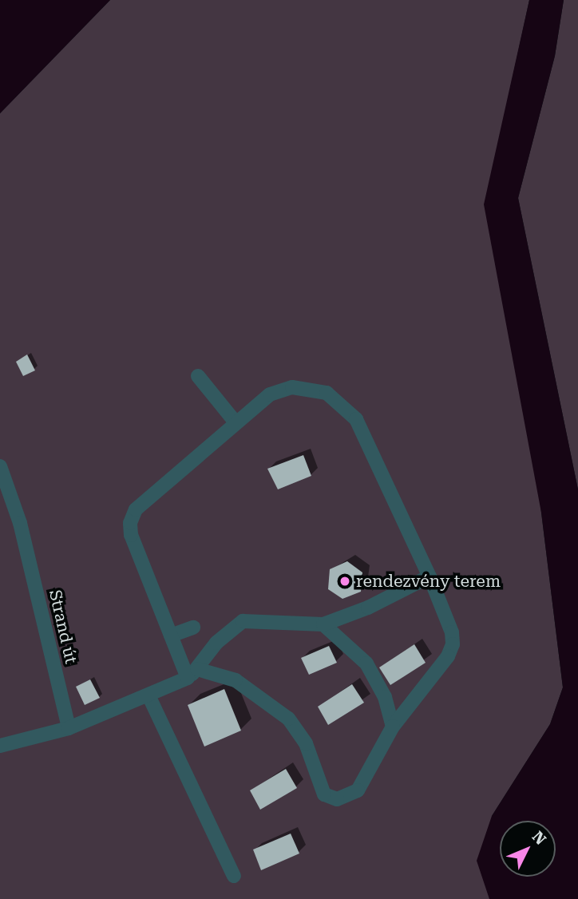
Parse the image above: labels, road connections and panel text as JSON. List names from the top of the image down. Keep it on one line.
{"streets":{"lane":["Strand út"]},"places":["rendezvény terem"],"north":"top right"}
